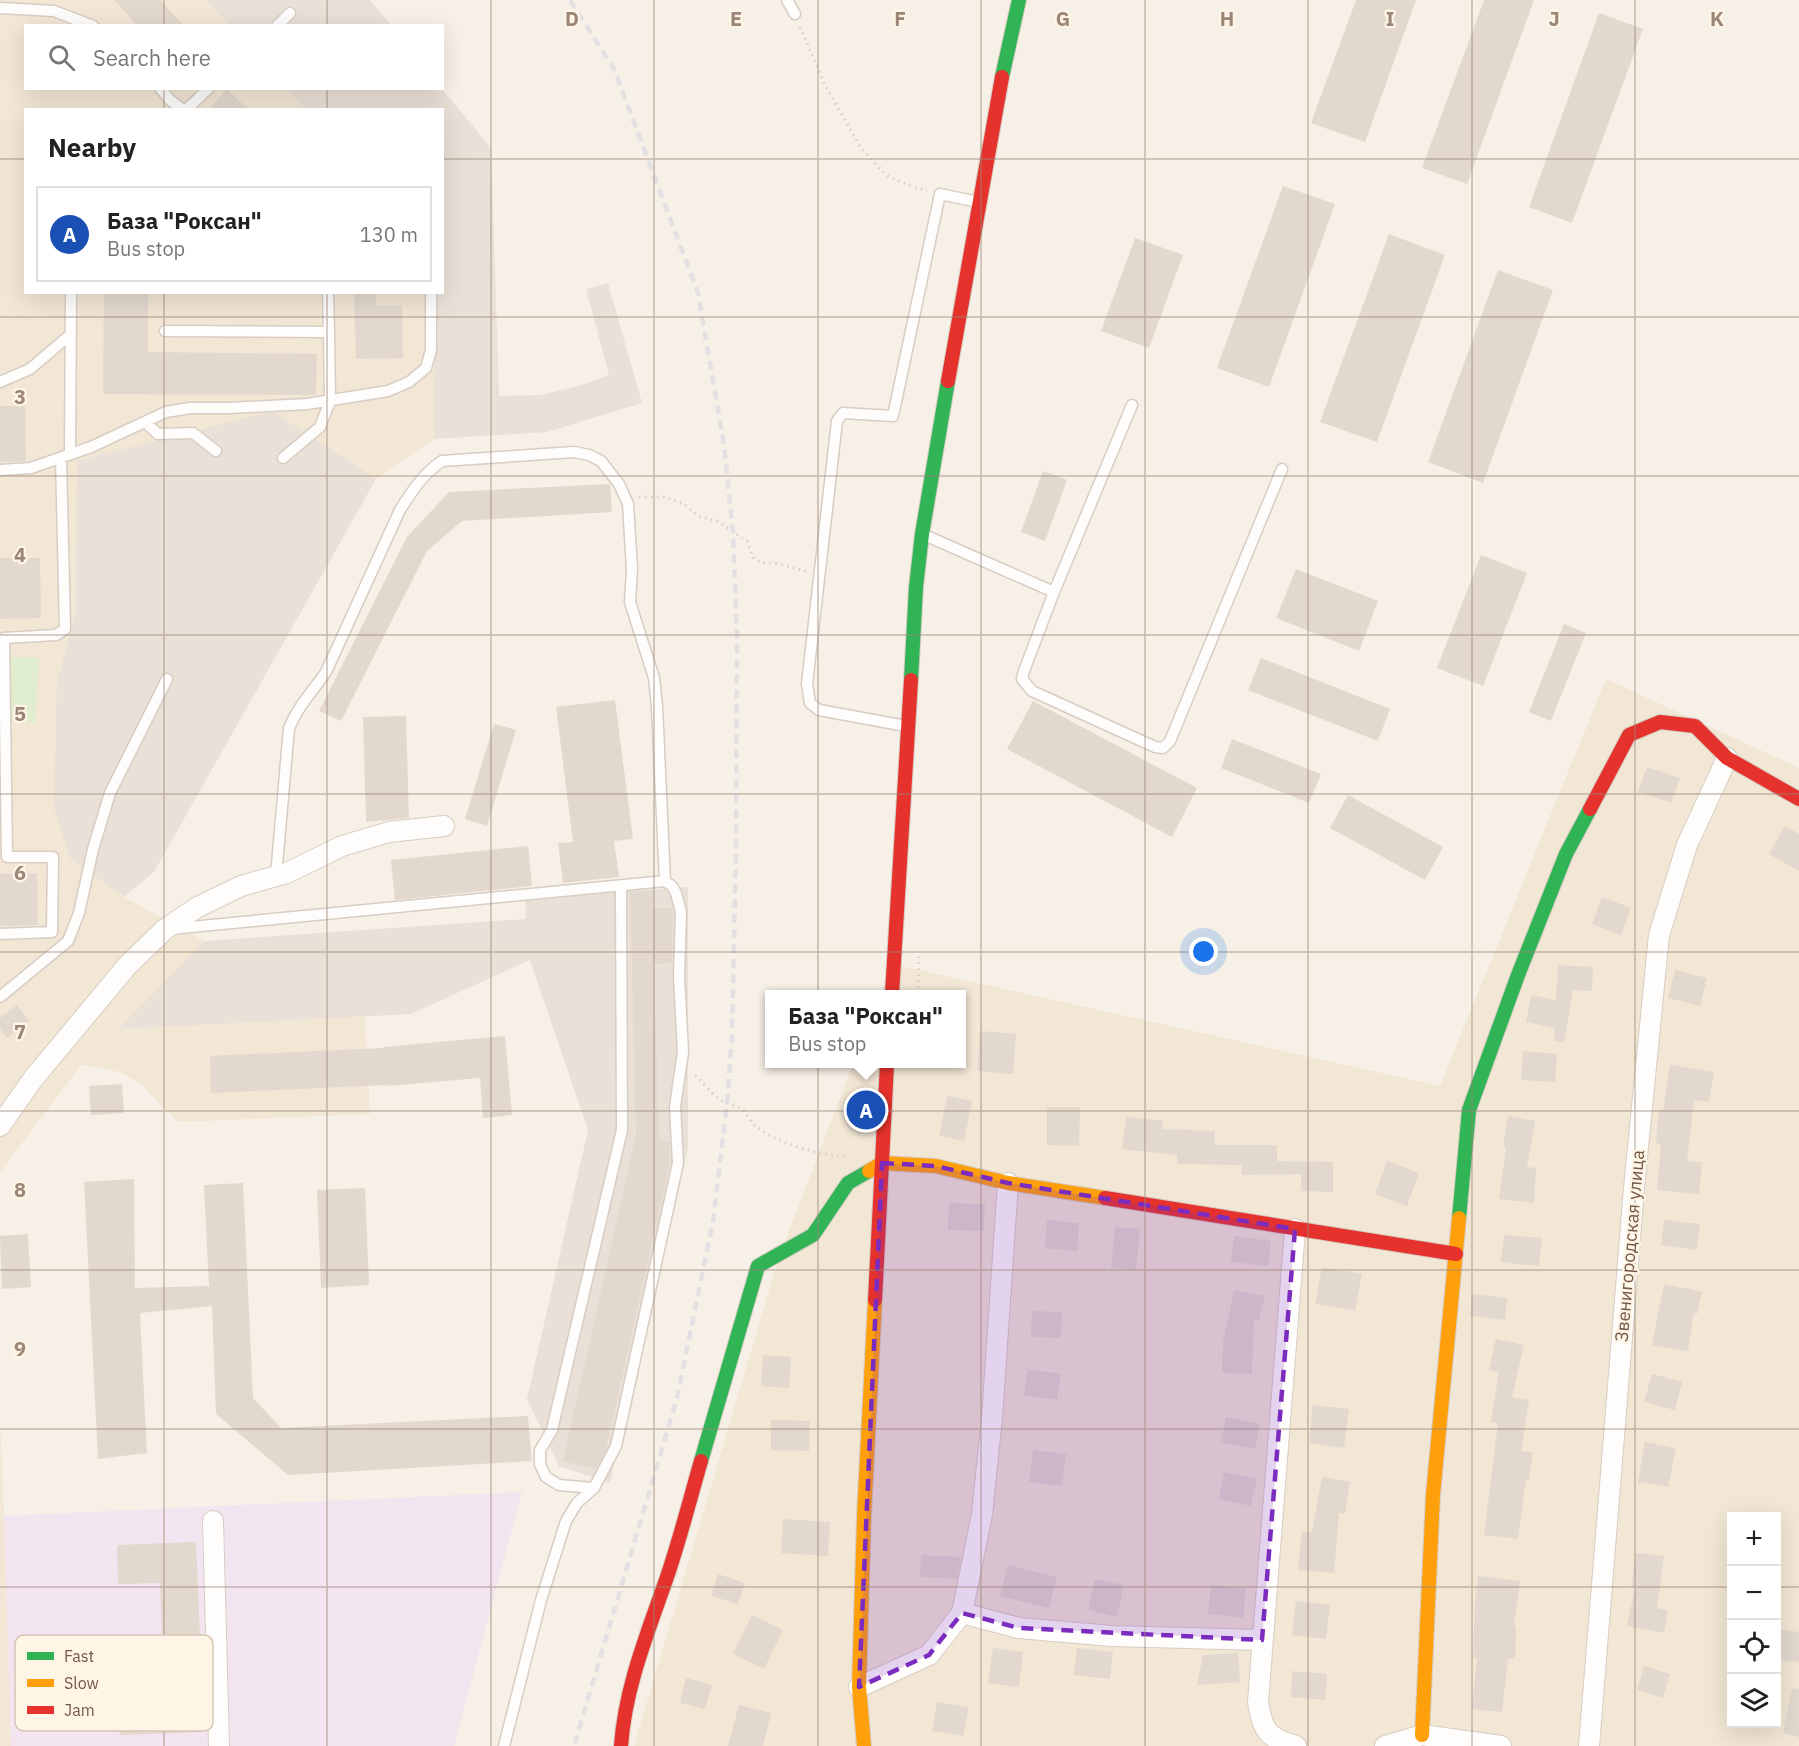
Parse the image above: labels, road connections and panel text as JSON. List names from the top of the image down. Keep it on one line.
{"streets":{"street":["Звенигородская улица"]},"legend":["Fast","Slow","Jam"],"page":{"search":"Search here","heading":"Nearby","list":[{"mark":"A","name":"База \"Роксан\"","note":"Bus stop","value":"130 m"}],"popup":["База \"Роксан\"","Bus stop"],"pins":"A","map_buttons":["+","−"]},"grid":{"columns":["D","E","F","G","H","I","J","K"],"rows":["3","4","5","6","7","8","9"]}}
